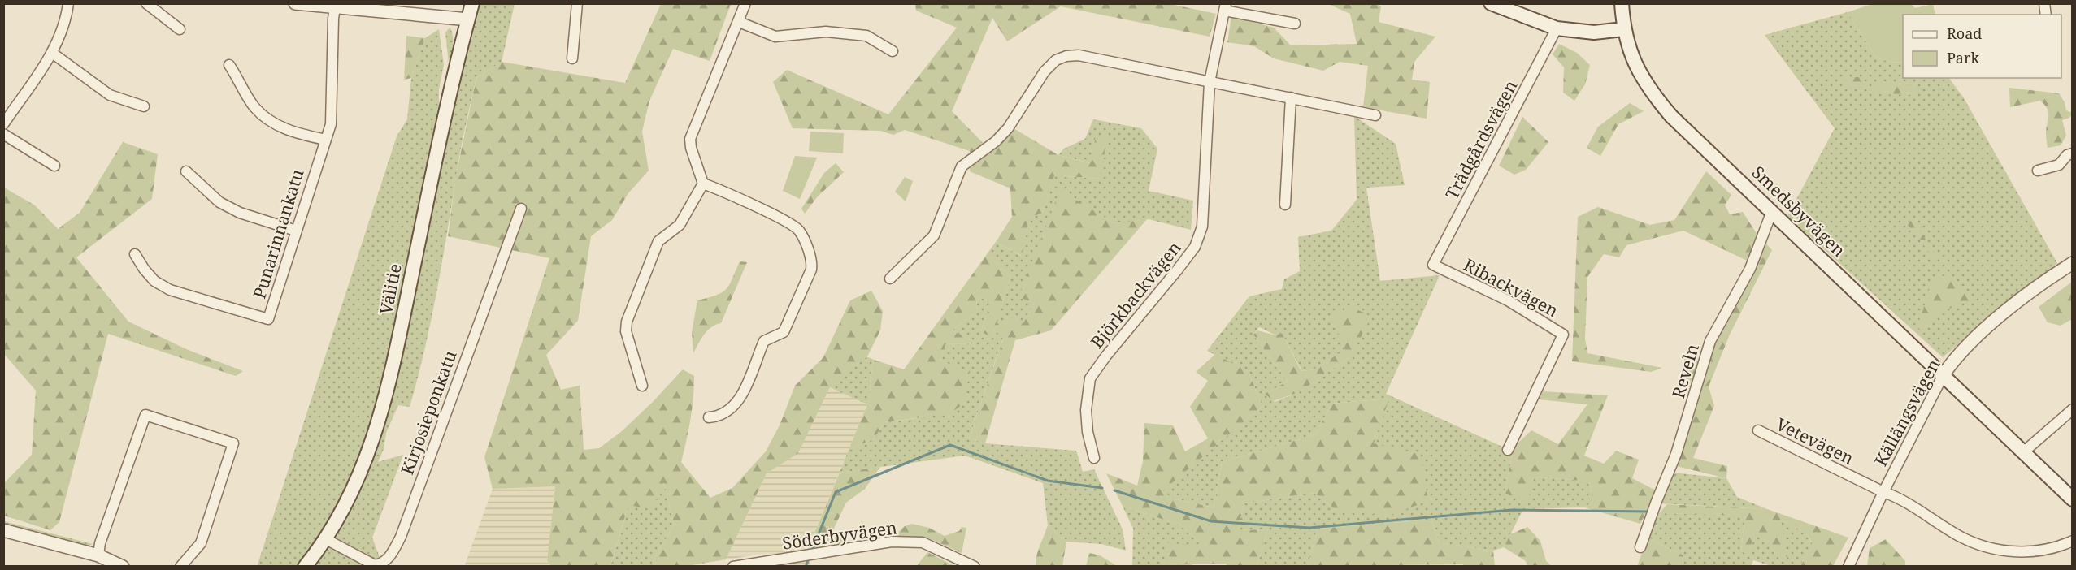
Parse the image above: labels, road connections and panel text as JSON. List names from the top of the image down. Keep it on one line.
{"streets":{"main road":["Smedsbyvägen","Välitie"],"street":["Trädgårdsvägen","Punarinnankatu","Ribackvägen","Björkbackvägen","Reveln","Kirjosieponkatu","Källängsvägen","Vetevägen","Söderbyvägen"]},"crossings":[["Trädgårdsvägen","Ribackvägen"],["Smedsbyvägen","Reveln"],["Smedsbyvägen","Källängsvägen"],["Välitie","Kirjosieponkatu"],["Källängsvägen","Vetevägen"]],"legend":["Road","Park"]}
